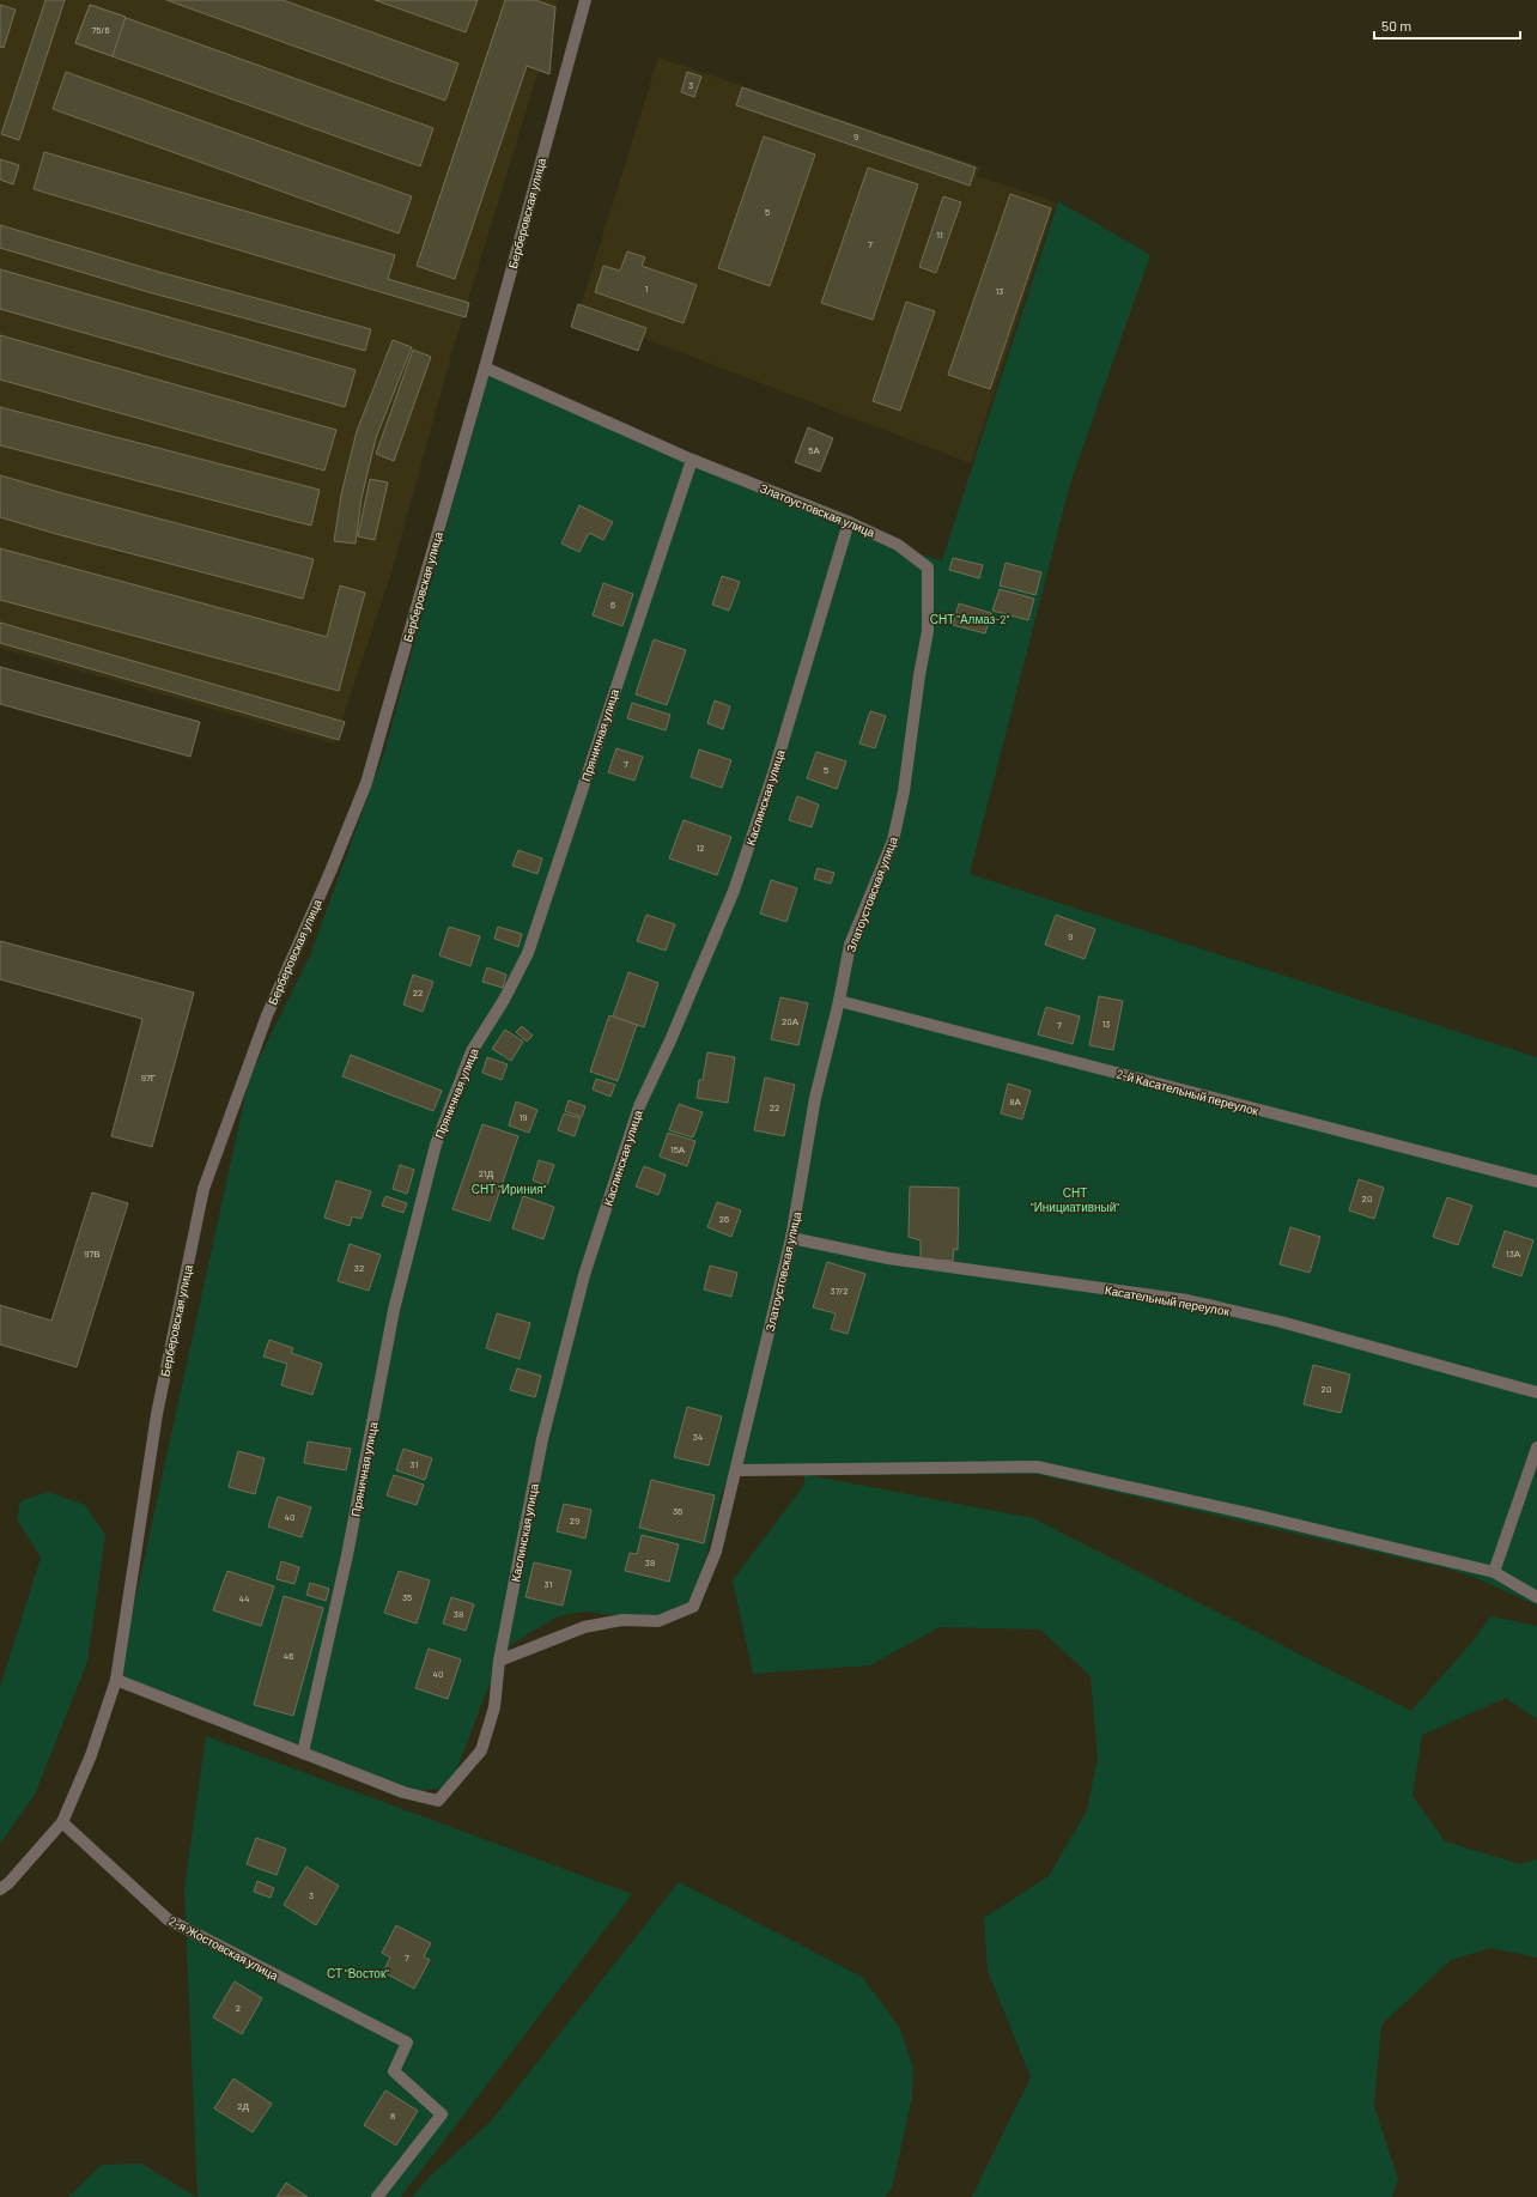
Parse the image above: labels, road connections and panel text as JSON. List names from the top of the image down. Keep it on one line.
{"streets":{"street":["Берберовская улица","Златоустовская улица","Пряничная улица","Каслинская улица","2-й Касательный переулок","Касательный переулок","2-я Жостовская улица"]},"crossings":[["Берберовская улица","Златоустовская улица"],["Берберовская улица","2-я Жостовская улица"],["Златоустовская улица","Пряничная улица"],["Златоустовская улица","Каслинская улица"],["Златоустовская улица","2-й Касательный переулок"],["Златоустовская улица","Касательный переулок"],["Пряничная улица","Каслинская улица"]],"parks":["СНТ \"Алмаз-2\"","СНТ \"Ириния\"","СНТ \"Инициативный\"","СТ \"Восток\""],"house_numbers":["75/6","3","9","5","11","7","1","13","5А","6","7","5","12","9","22","20А","13","7","97Г","8А","22","19","15А","21Д","20","26","97В","13А","32","37/2","20","34","31","36","40","29","38","31","35","44","38","46","40","3","7","2","2Д","8"],"scale_bar":"50 m"}
